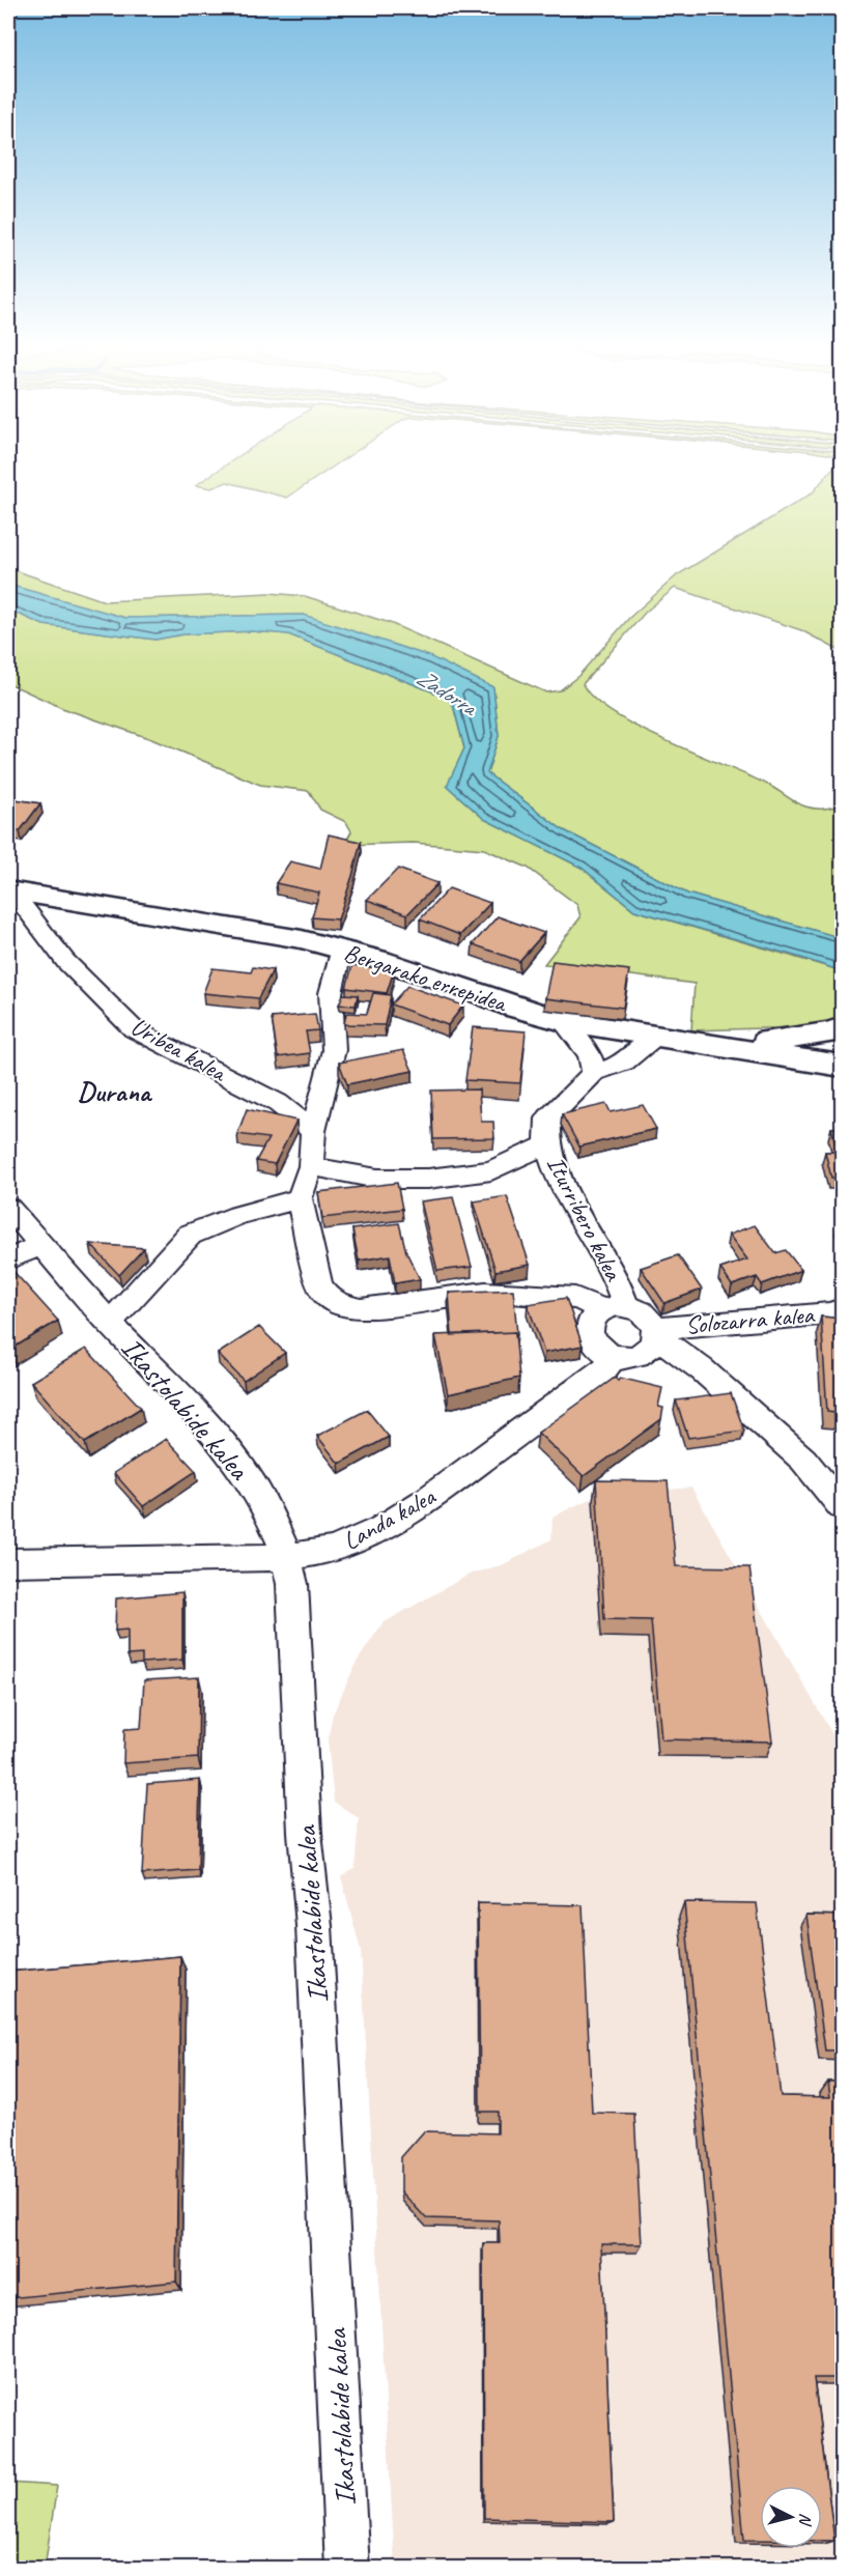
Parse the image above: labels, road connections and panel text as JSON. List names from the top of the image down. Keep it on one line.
{"streets":{"street":["Bergarako errepidea","Uribea kalea","Iturribero kalea","Solozarra kalea","Ikastolabide kalea","Landa kalea"]},"crossings":[["Bergarako errepidea","Uribea kalea"],["Bergarako errepidea","Iturribero kalea"],["Iturribero kalea","Solozarra kalea"],["Iturribero kalea","Landa kalea"],["Solozarra kalea","Landa kalea"],["Ikastolabide kalea","Landa kalea"]],"districts":["Durana"],"water":["Zadorra"],"north":"right"}
